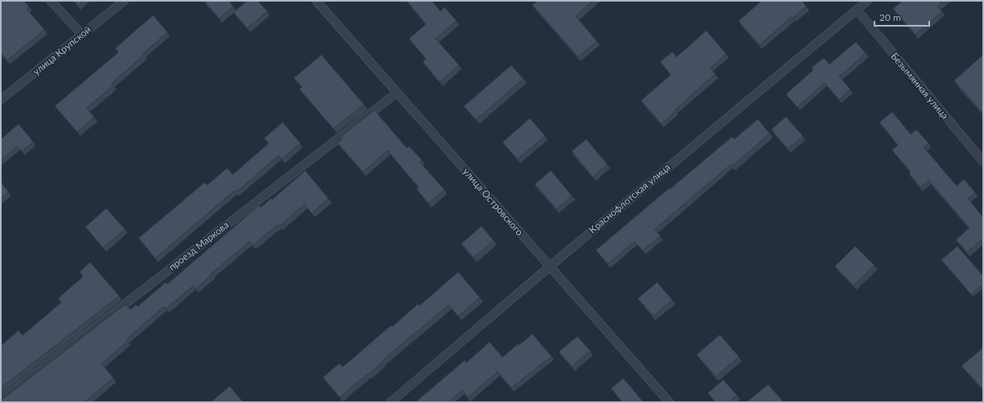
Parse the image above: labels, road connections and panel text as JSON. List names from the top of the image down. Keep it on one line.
{"streets":{"lane":["улица Крупской","Безымянная улица","Краснофлотская улица","улица Островского","проезд Маркова"]},"crossings":[["Безымянная улица","Краснофлотская улица"],["Краснофлотская улица","улица Островского"],["улица Островского","проезд Маркова"]],"scale_bar":"20 m"}
